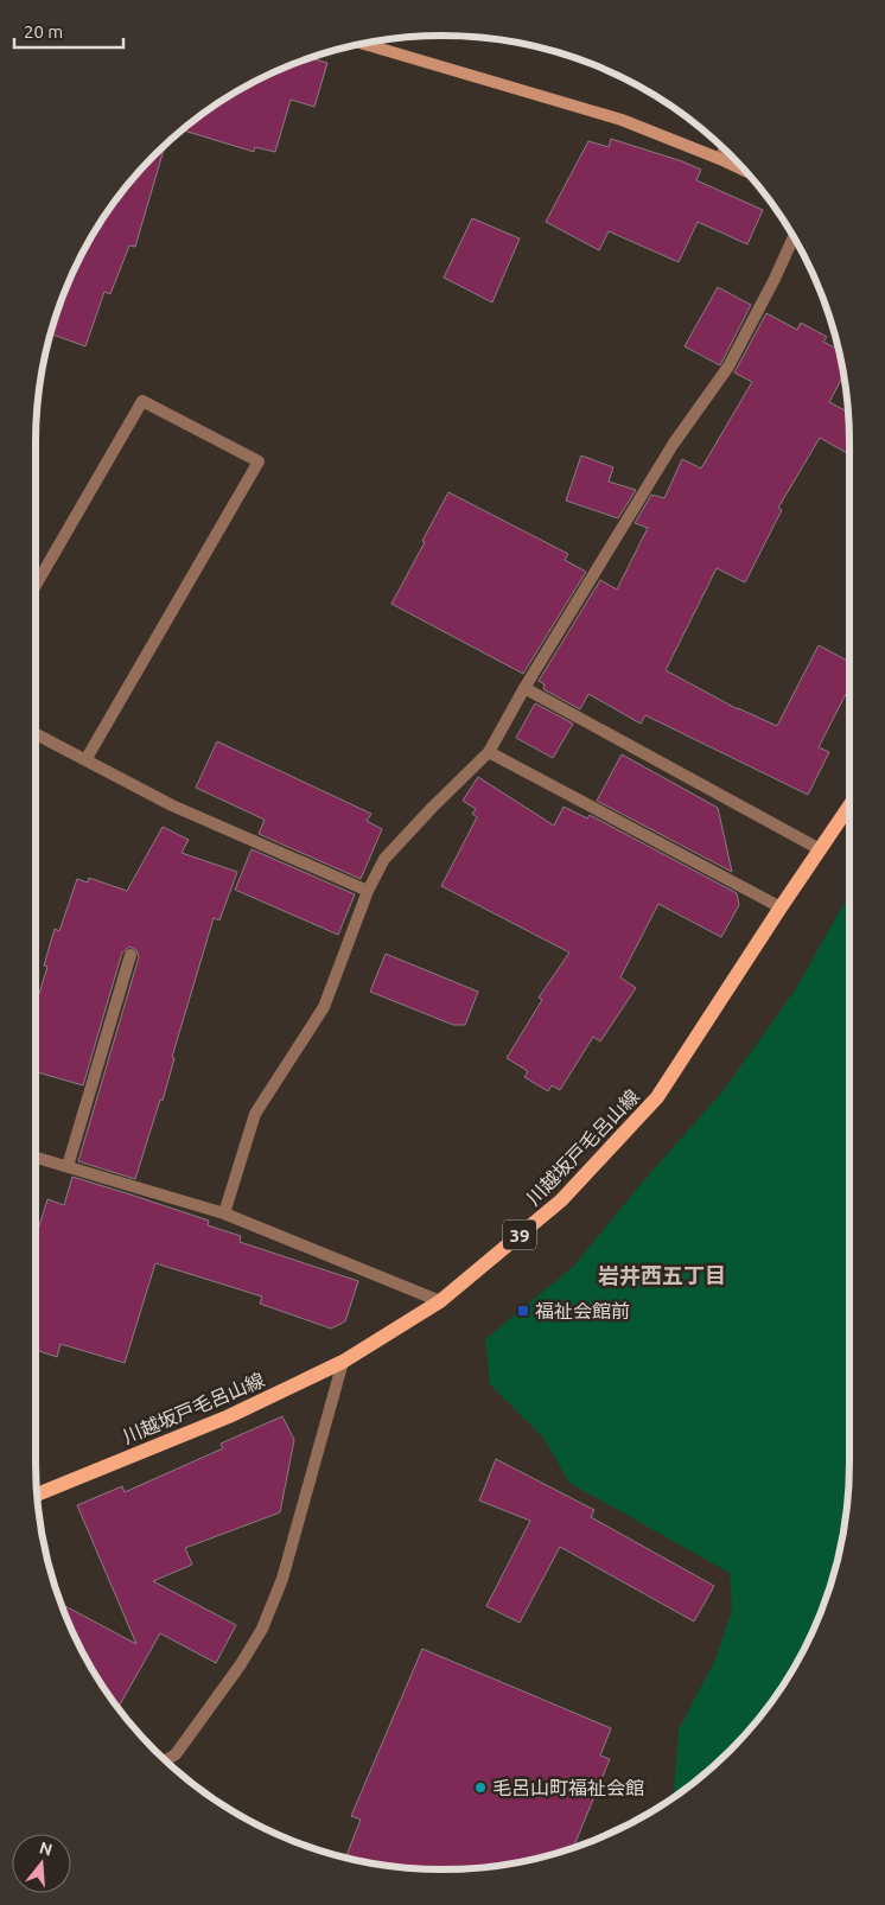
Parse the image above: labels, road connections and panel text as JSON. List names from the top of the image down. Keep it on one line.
{"streets":{"main road":["川越坂戸毛呂山線","39"]},"districts":["岩井西五丁目"],"places":{"transit":["福祉会館前"],"other":["毛呂山町福祉会館"]},"scale_bar":"20 m","north":"top"}
